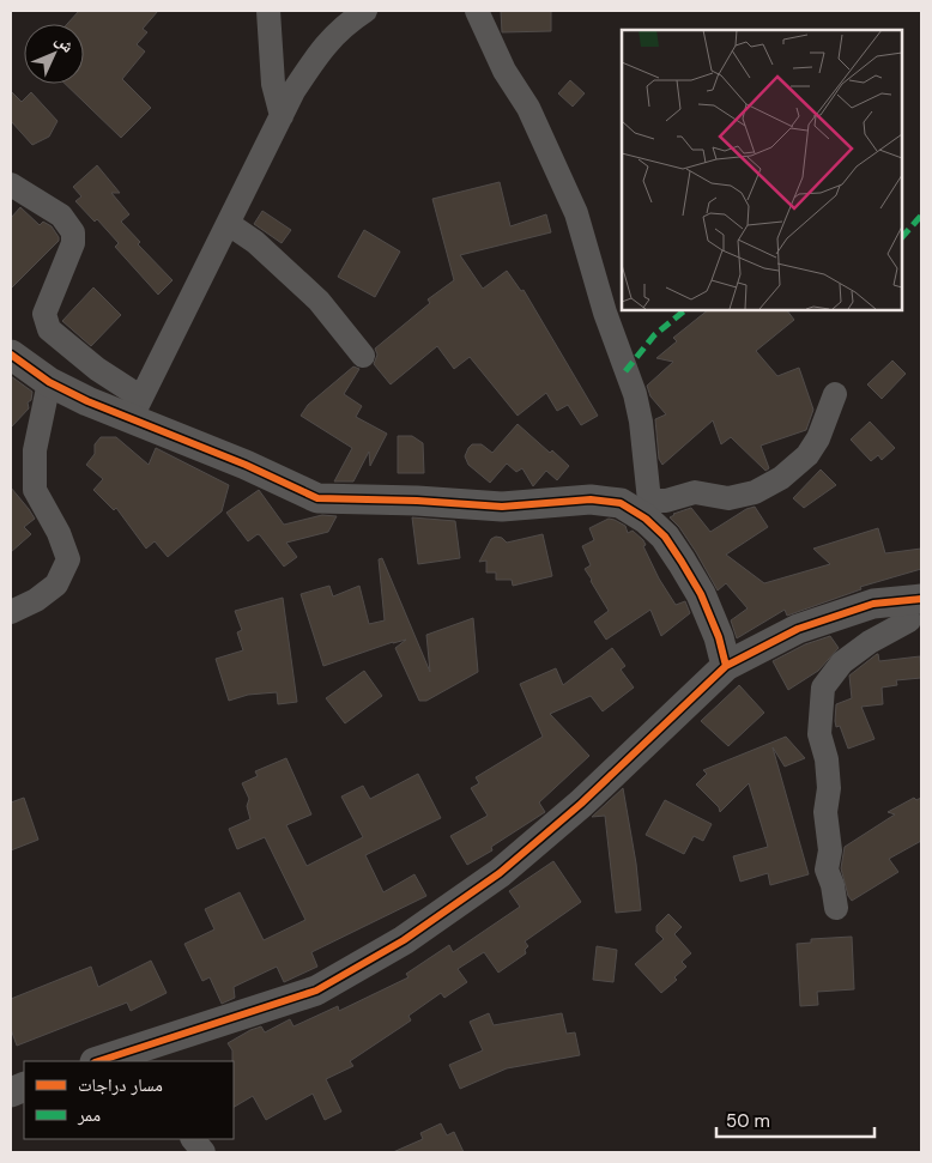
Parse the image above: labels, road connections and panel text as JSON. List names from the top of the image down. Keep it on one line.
{"legend":["مسار دراجات","ممر"],"scale_bar":"50 m","north":"top right"}
